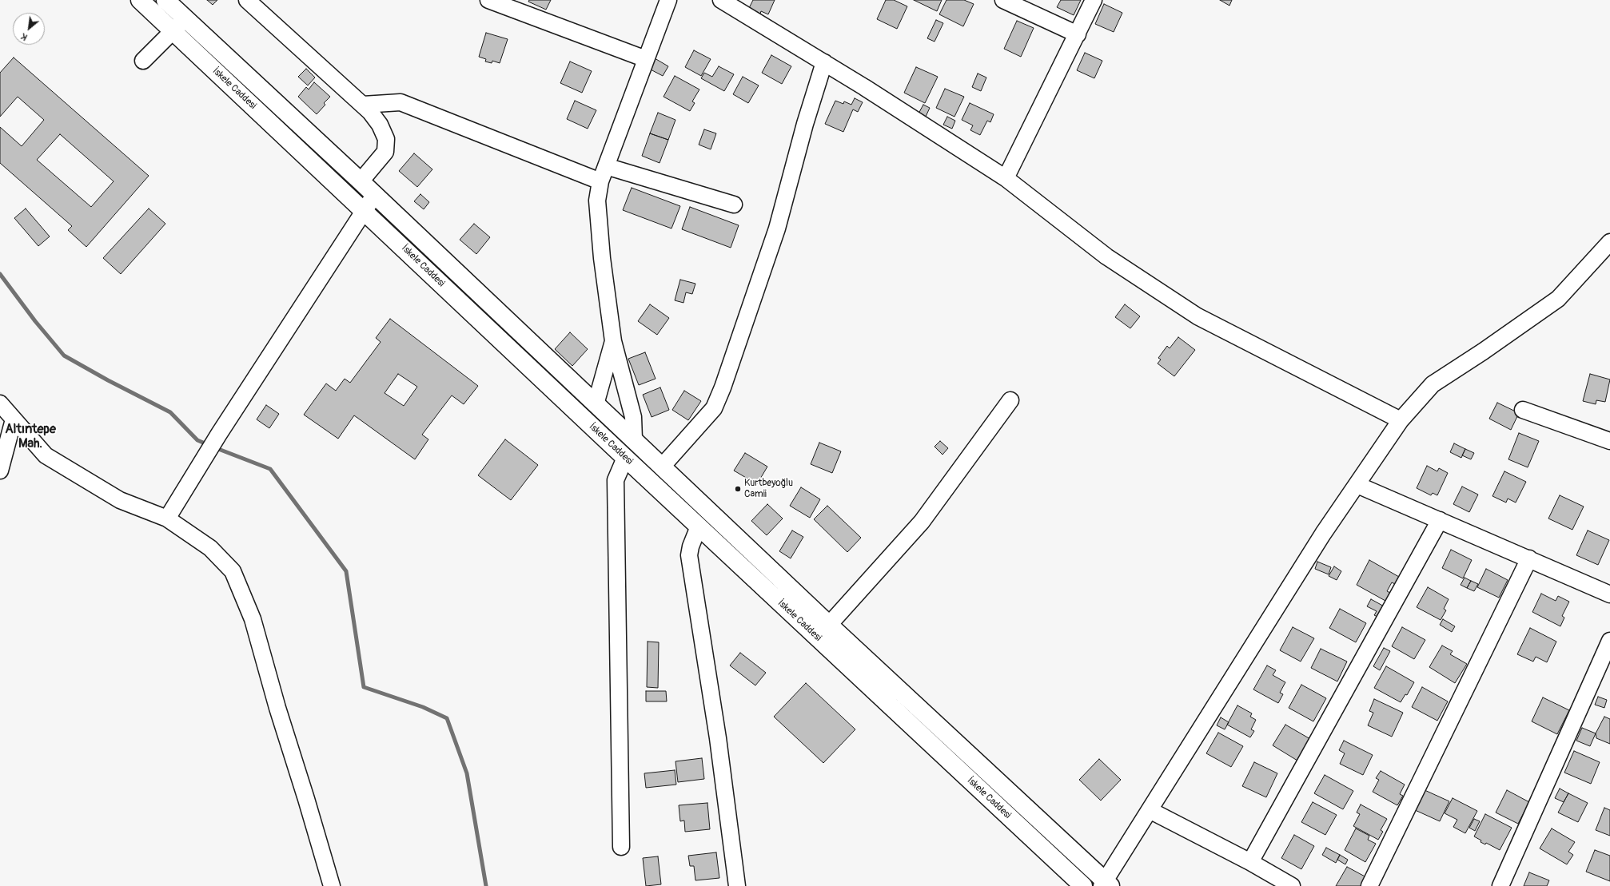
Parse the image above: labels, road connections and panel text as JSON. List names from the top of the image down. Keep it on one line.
{"streets":{"main road":["İskele Caddesi"]},"districts":["Altıntepe Mah."],"places":["Kurtbeyoğlu Camii"],"north":"bottom left"}
